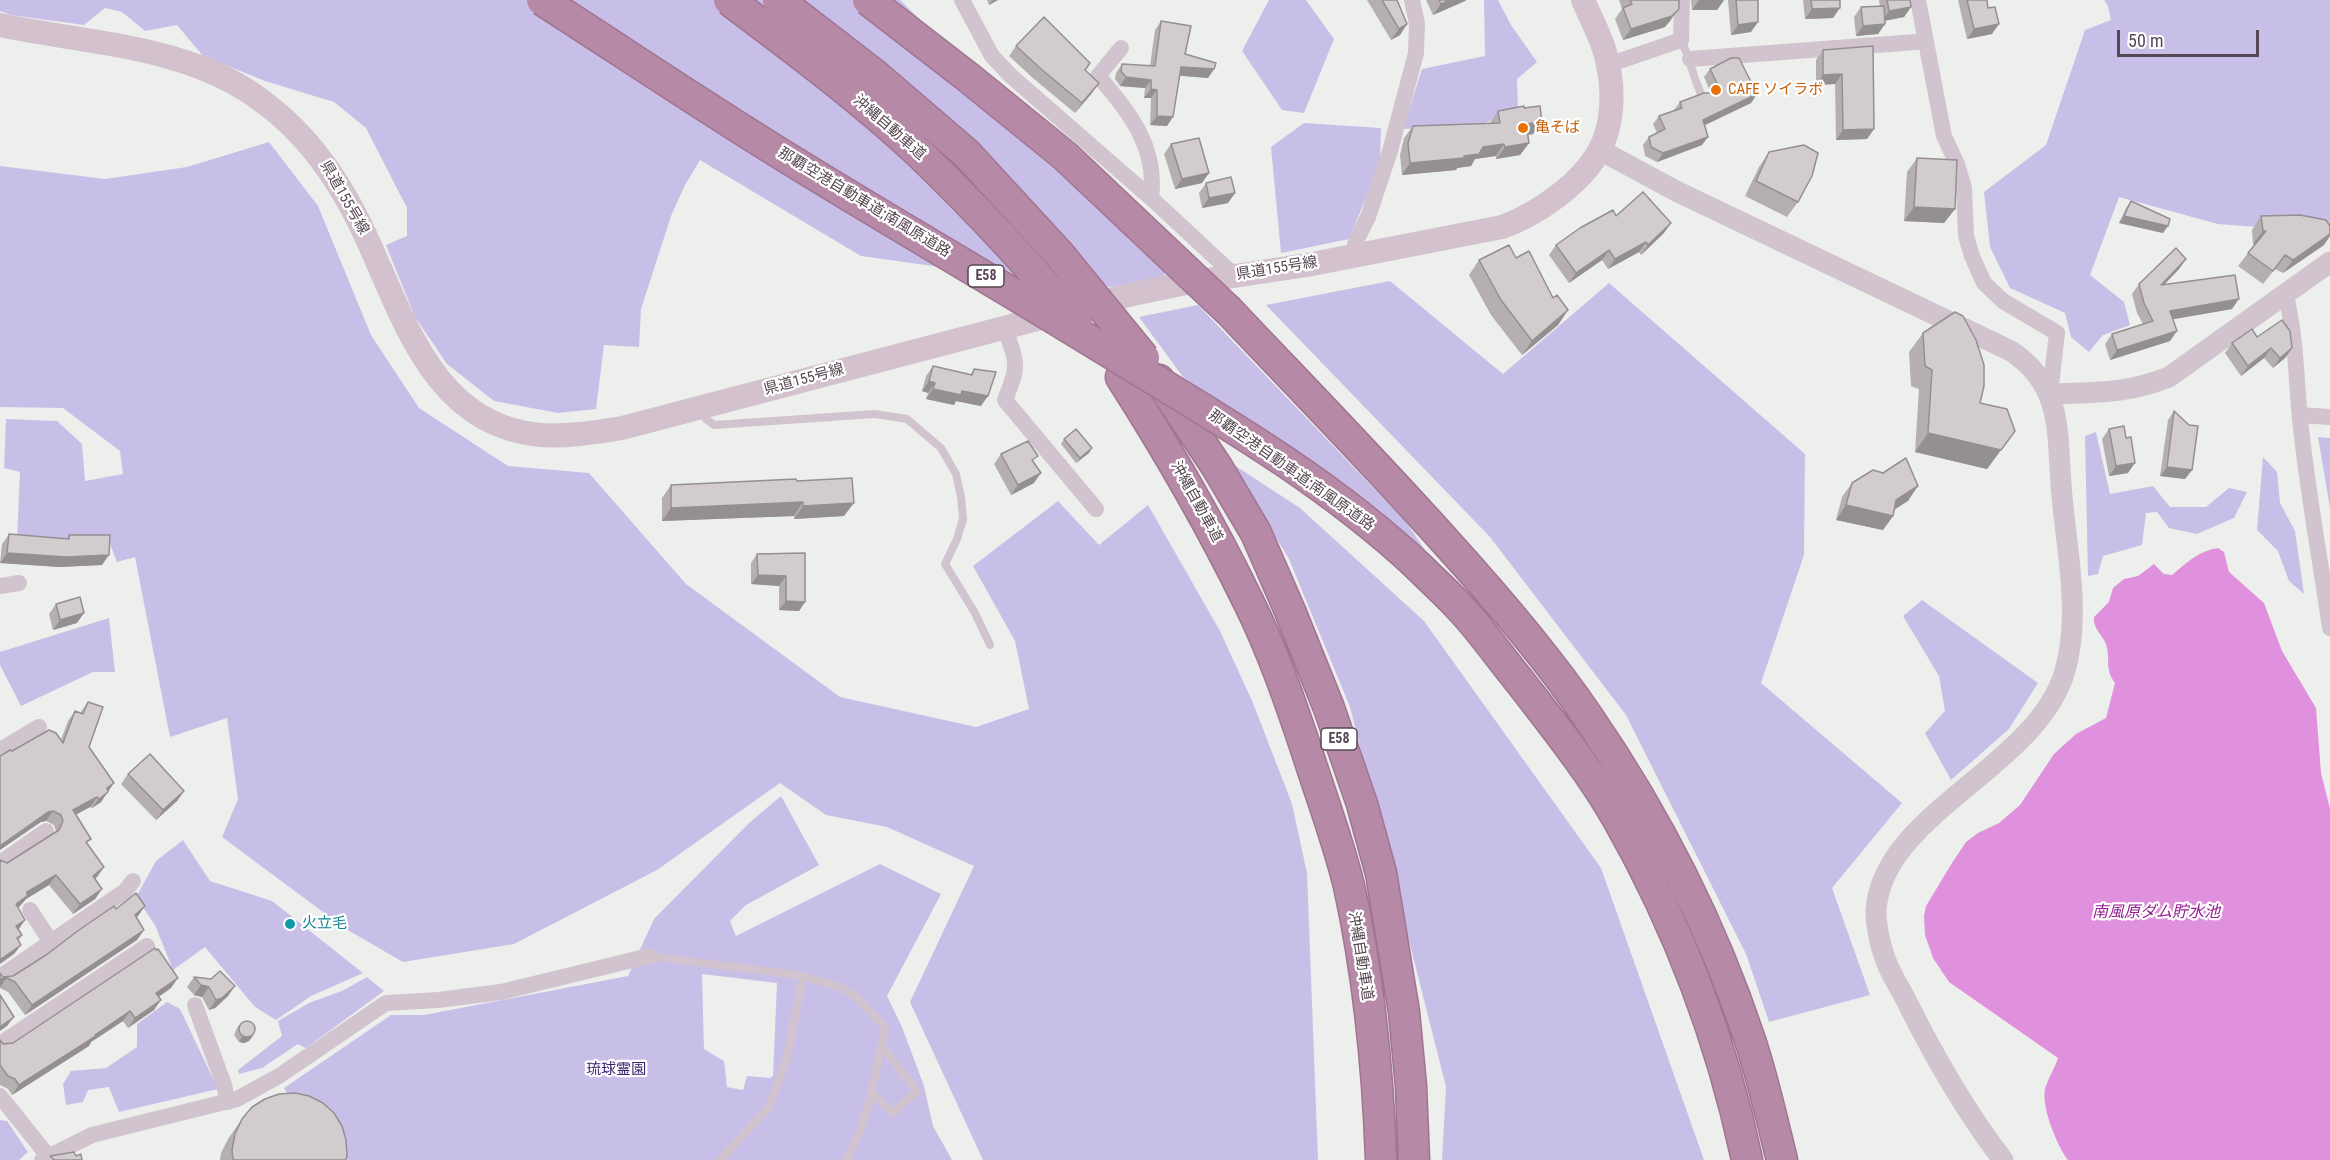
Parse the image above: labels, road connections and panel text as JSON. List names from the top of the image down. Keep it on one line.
{"streets":{"highway":["沖縄自動車道","那覇空港自動車道;南風原道路","E58"],"main road":["県道155号線"]},"water":["南風原ダム貯水池"],"parks":["琉球霊園"],"places":["CAFE ソイラボ","亀そば","火立毛"],"scale_bar":"50 m"}
